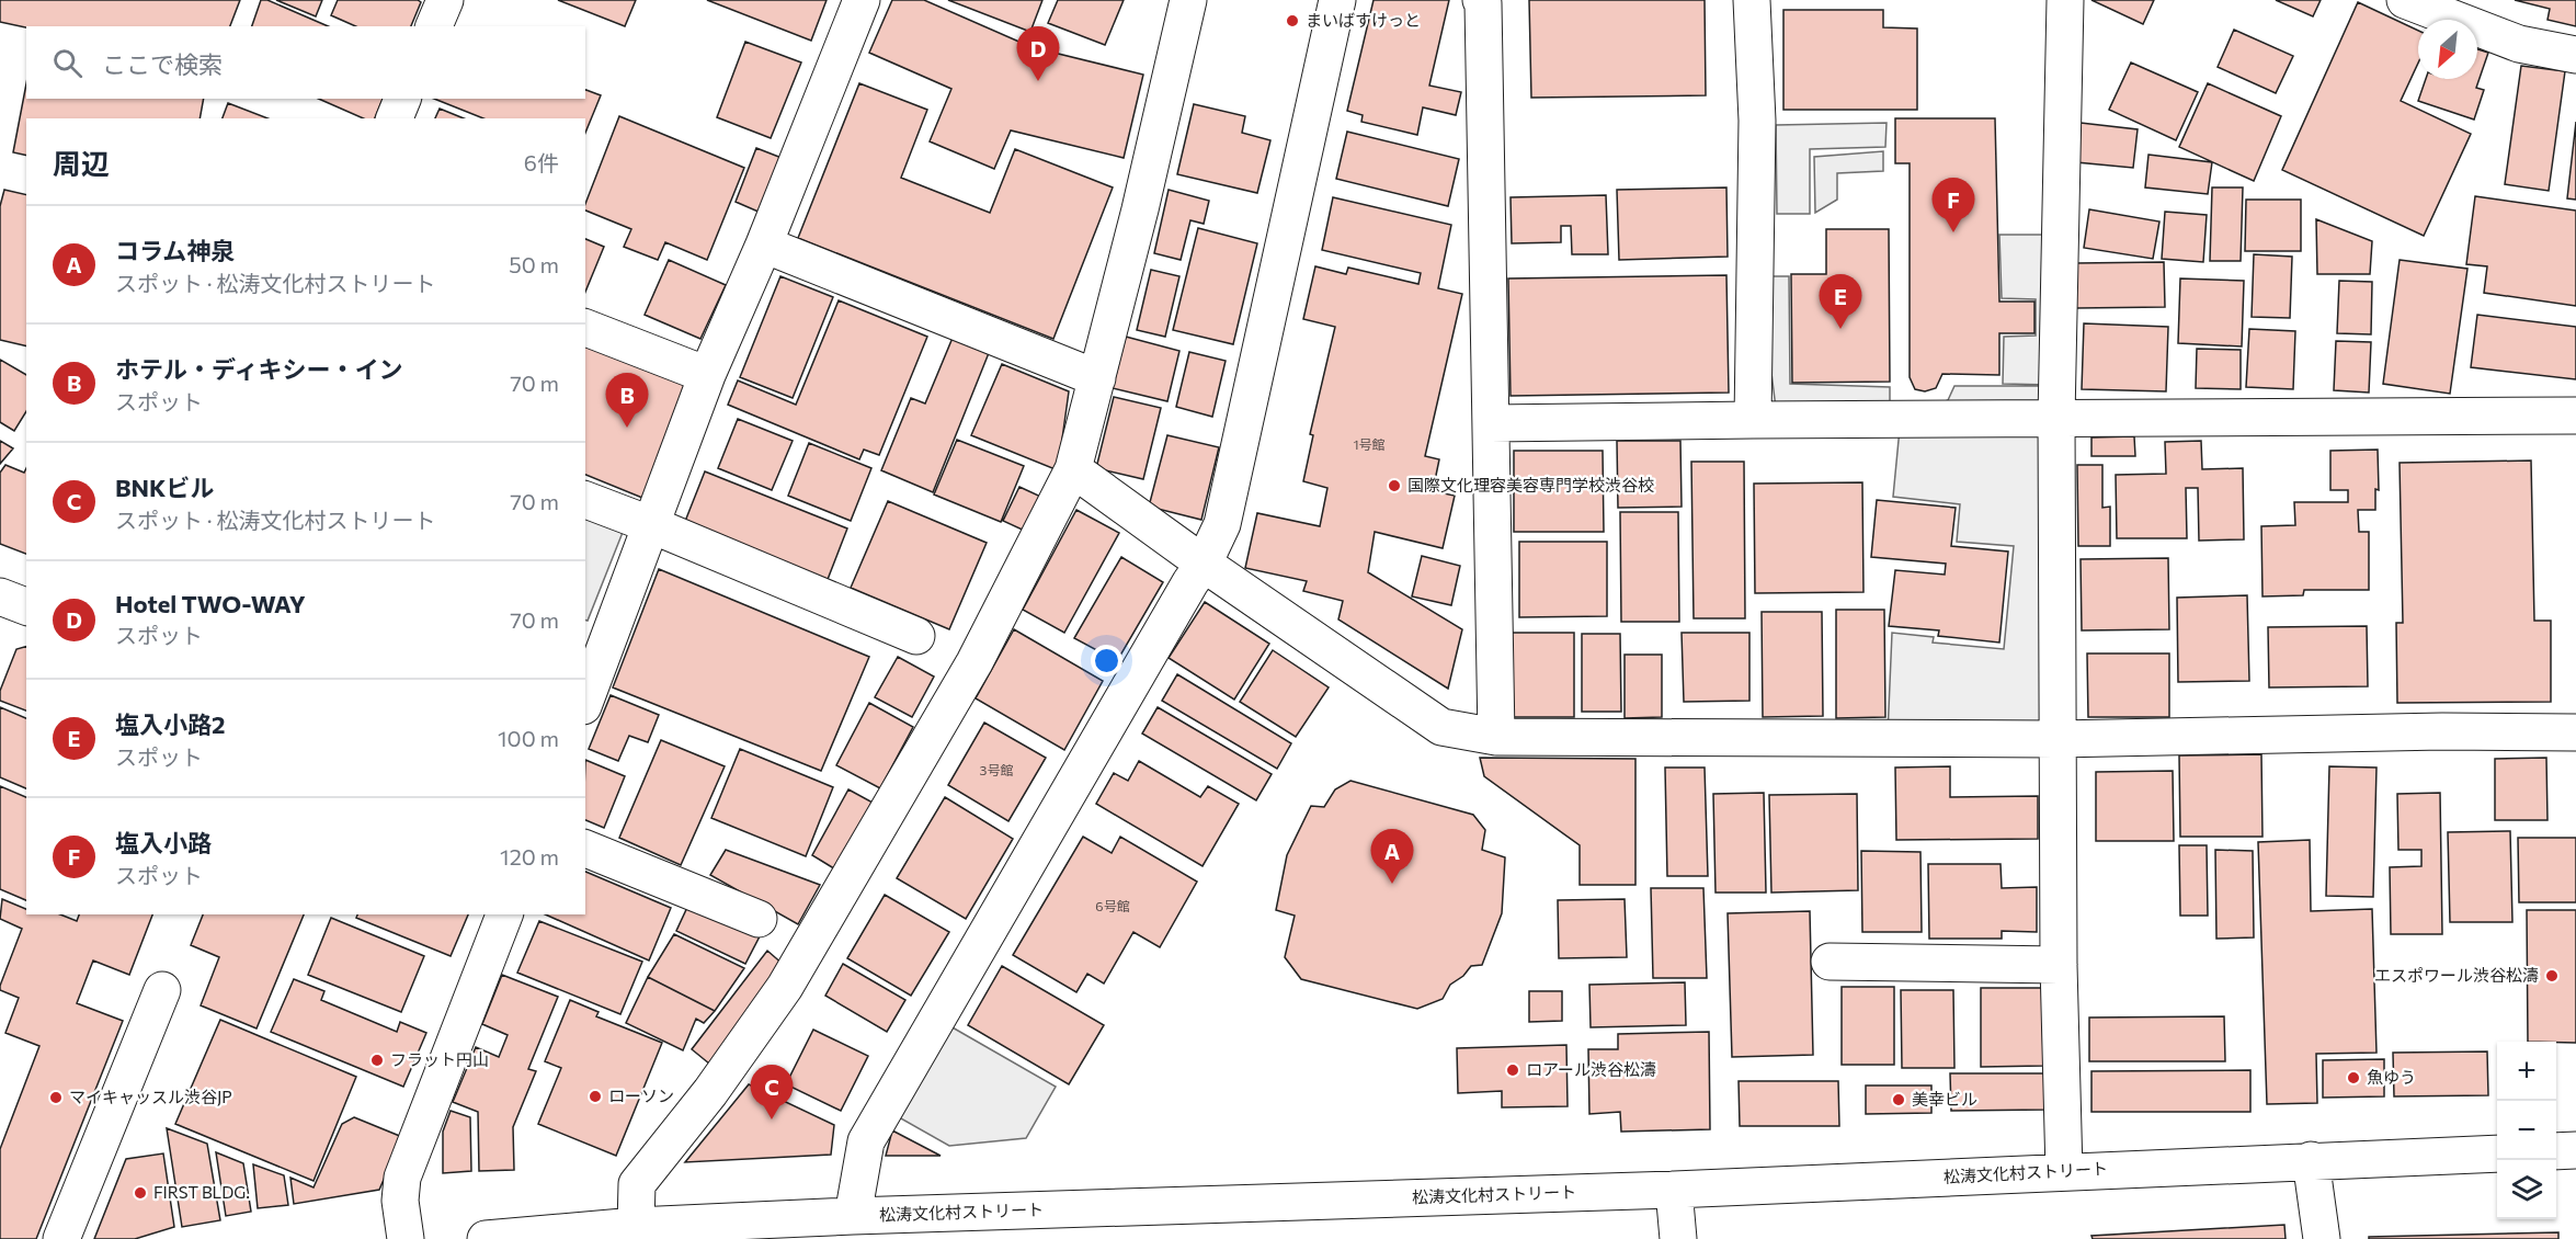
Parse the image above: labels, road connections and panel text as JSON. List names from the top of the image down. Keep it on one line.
{"streets":{"street":["松涛文化村ストリート"]},"places":["まいばすけっと","国際文化理容美容専門学校渋谷校","エスポワール渋谷松濤","フラット円山","ロアール渋谷松濤","魚ゆう","ローソン","マイキャッスル渋谷JP","美幸ビル","FIRST BLDG."],"house_numbers":["1号館","3号館","6号館"],"north":"bottom left","page":{"pins":["D","F","E","B","A","C"],"search":"ここで検索","heading":["周辺","6件"],"list":[{"mark":"A","name":"コラム神泉","note":"スポット · 松涛文化村ストリート","value":"50 m"},{"mark":"B","name":"ホテル・ディキシー・イン","note":"スポット","value":"70 m"},{"mark":"C","name":"BNKビル","note":"スポット · 松涛文化村ストリート","value":"70 m"},{"mark":"D","name":"Hotel TWO-WAY","note":"スポット","value":"70 m"},{"mark":"E","name":"塩入小路2","note":"スポット","value":"100 m"},{"mark":"F","name":"塩入小路","note":"スポット","value":"120 m"}],"map_buttons":["+","−"]}}
